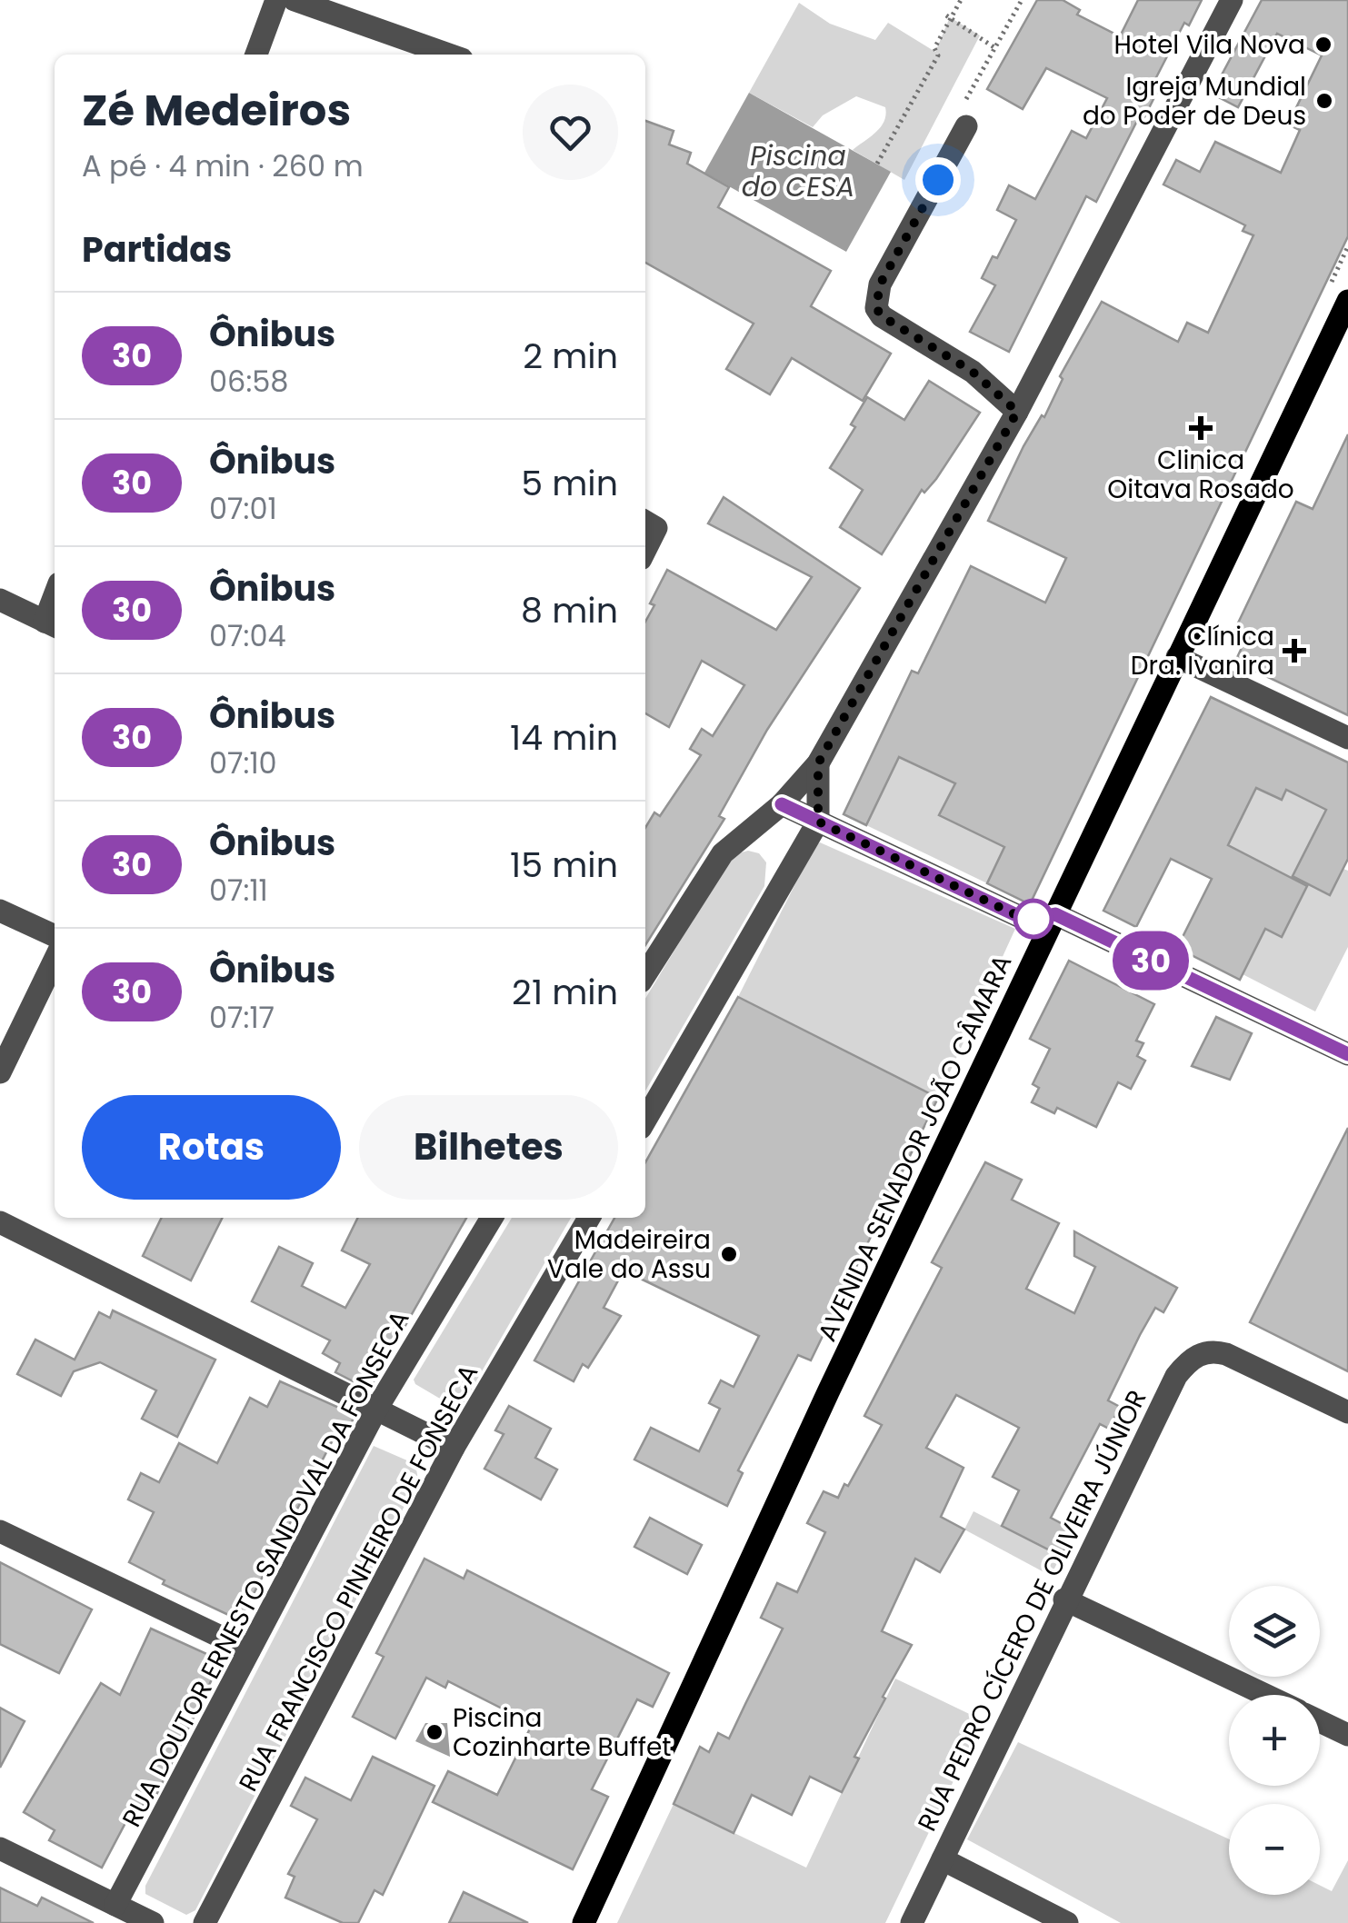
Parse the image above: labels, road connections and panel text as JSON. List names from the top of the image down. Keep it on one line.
{"streets":{"main road":["AVENIDA SENADOR JOÃO CÂMARA"],"street":["RUA DOUTOR ERNESTO SANDOVAL DA FONSECA","RUA FRANCISCO PINHEIRO DE FONSECA","RUA PEDRO CÍCERO DE OLIVEIRA JÚNIOR"]},"water":["Piscina do CESA"],"places":{"other":["Hotel Vila Nova","Igreja Mundial do Poder de Deus","Madeireira Vale do Assu","Piscina Cozinharte Buffet"],"health":["Clinica Oitava Rosado","Clínica Dra. Ivanira"]},"lines":["bus line 30"],"page":{"on_map":"30","heading":[["Zé Medeiros","A pé · 4 min · 260 m"],"Partidas"],"list":[{"mark":"30","name":"Ônibus","note":"06:58","value":"2 min"},{"mark":"30","name":"Ônibus","note":"07:01","value":"5 min"},{"mark":"30","name":"Ônibus","note":"07:04","value":"8 min"},{"mark":"30","name":"Ônibus","note":"07:10","value":"14 min"},{"mark":"30","name":"Ônibus","note":"07:11","value":"15 min"},{"mark":"30","name":"Ônibus","note":"07:17","value":"21 min"}],"buttons":["Rotas","Bilhetes"],"map_buttons":["+","−"]}}
